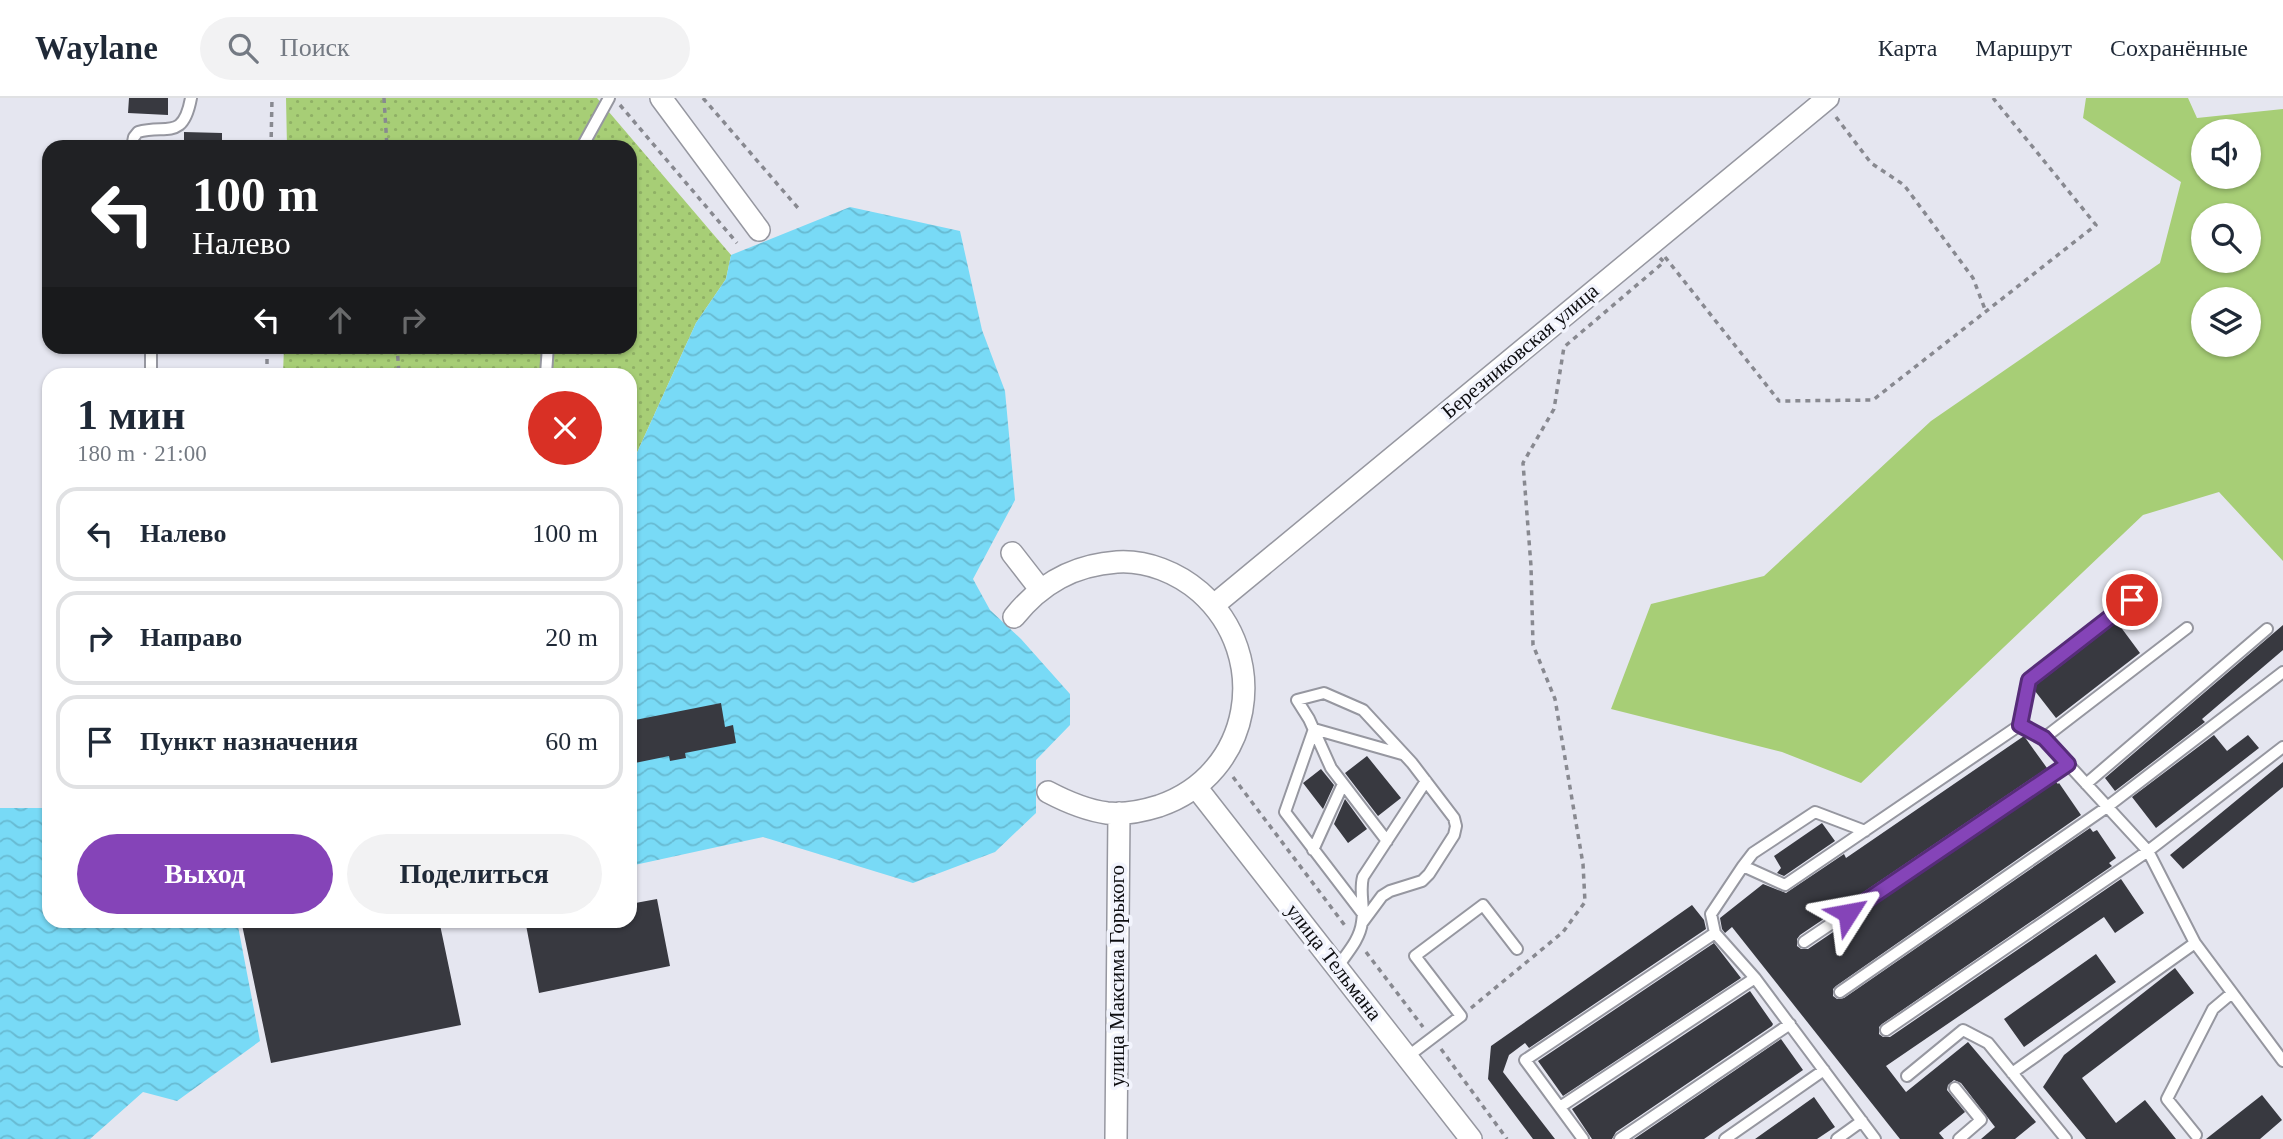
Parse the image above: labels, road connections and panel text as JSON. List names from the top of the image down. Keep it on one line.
{"streets":{"street":["Березниковская улица","улица Тельмана","улица Максима Горького"]},"page":{"header":"Waylane","search":"Поиск","nav":["Карта","Маршрут","Сохранённые"],"turn":["100 m","Налево"],"heading":["1 мин","180 m · 21:00"],"list":[{"name":"Налево","value":"100 m"},{"name":"Направо","value":"20 m"},{"name":"Пункт назначения","value":"60 m"}],"buttons":["Выход","Поделиться"]}}
